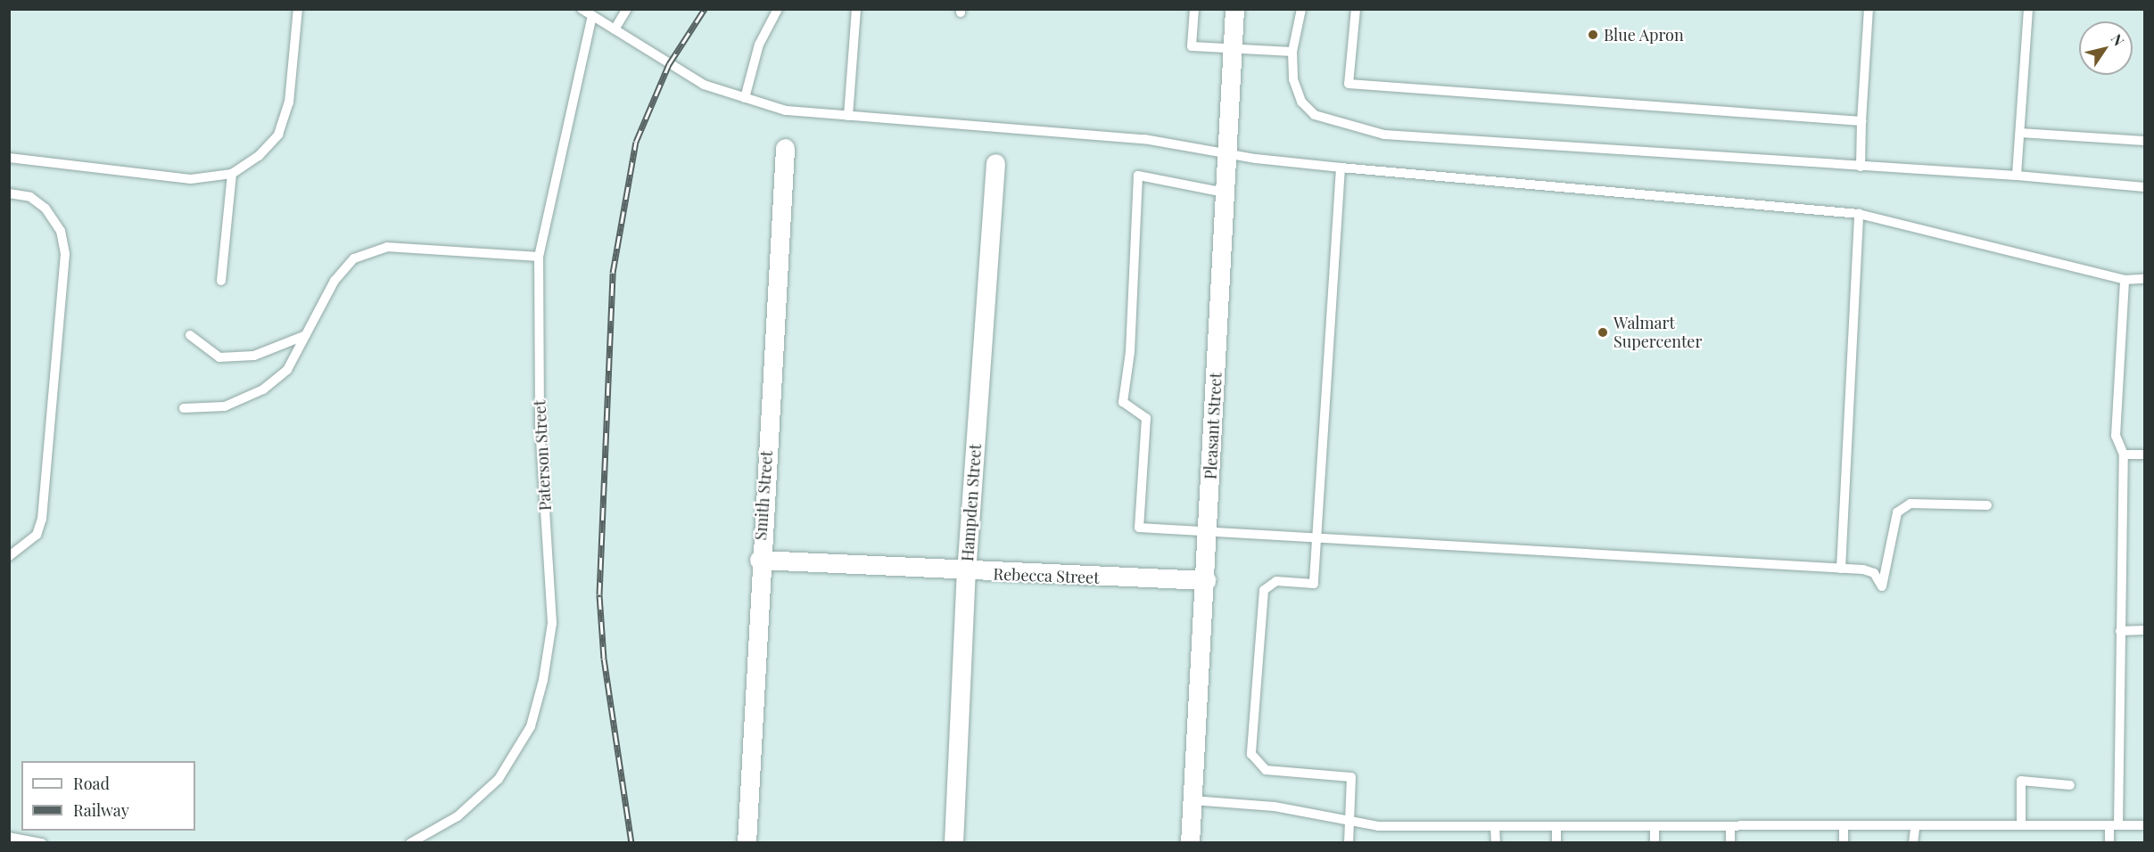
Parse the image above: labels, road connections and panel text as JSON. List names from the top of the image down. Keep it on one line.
{"streets":{"street":["Pleasant Street","Smith Street","Hampden Street","Rebecca Street"],"lane":["Paterson Street"]},"crossings":[["Pleasant Street","Rebecca Street"],["Smith Street","Rebecca Street"],["Hampden Street","Rebecca Street"]],"places":["Blue Apron","Walmart Supercenter"],"legend":["Road","Railway"],"north":"top right"}
